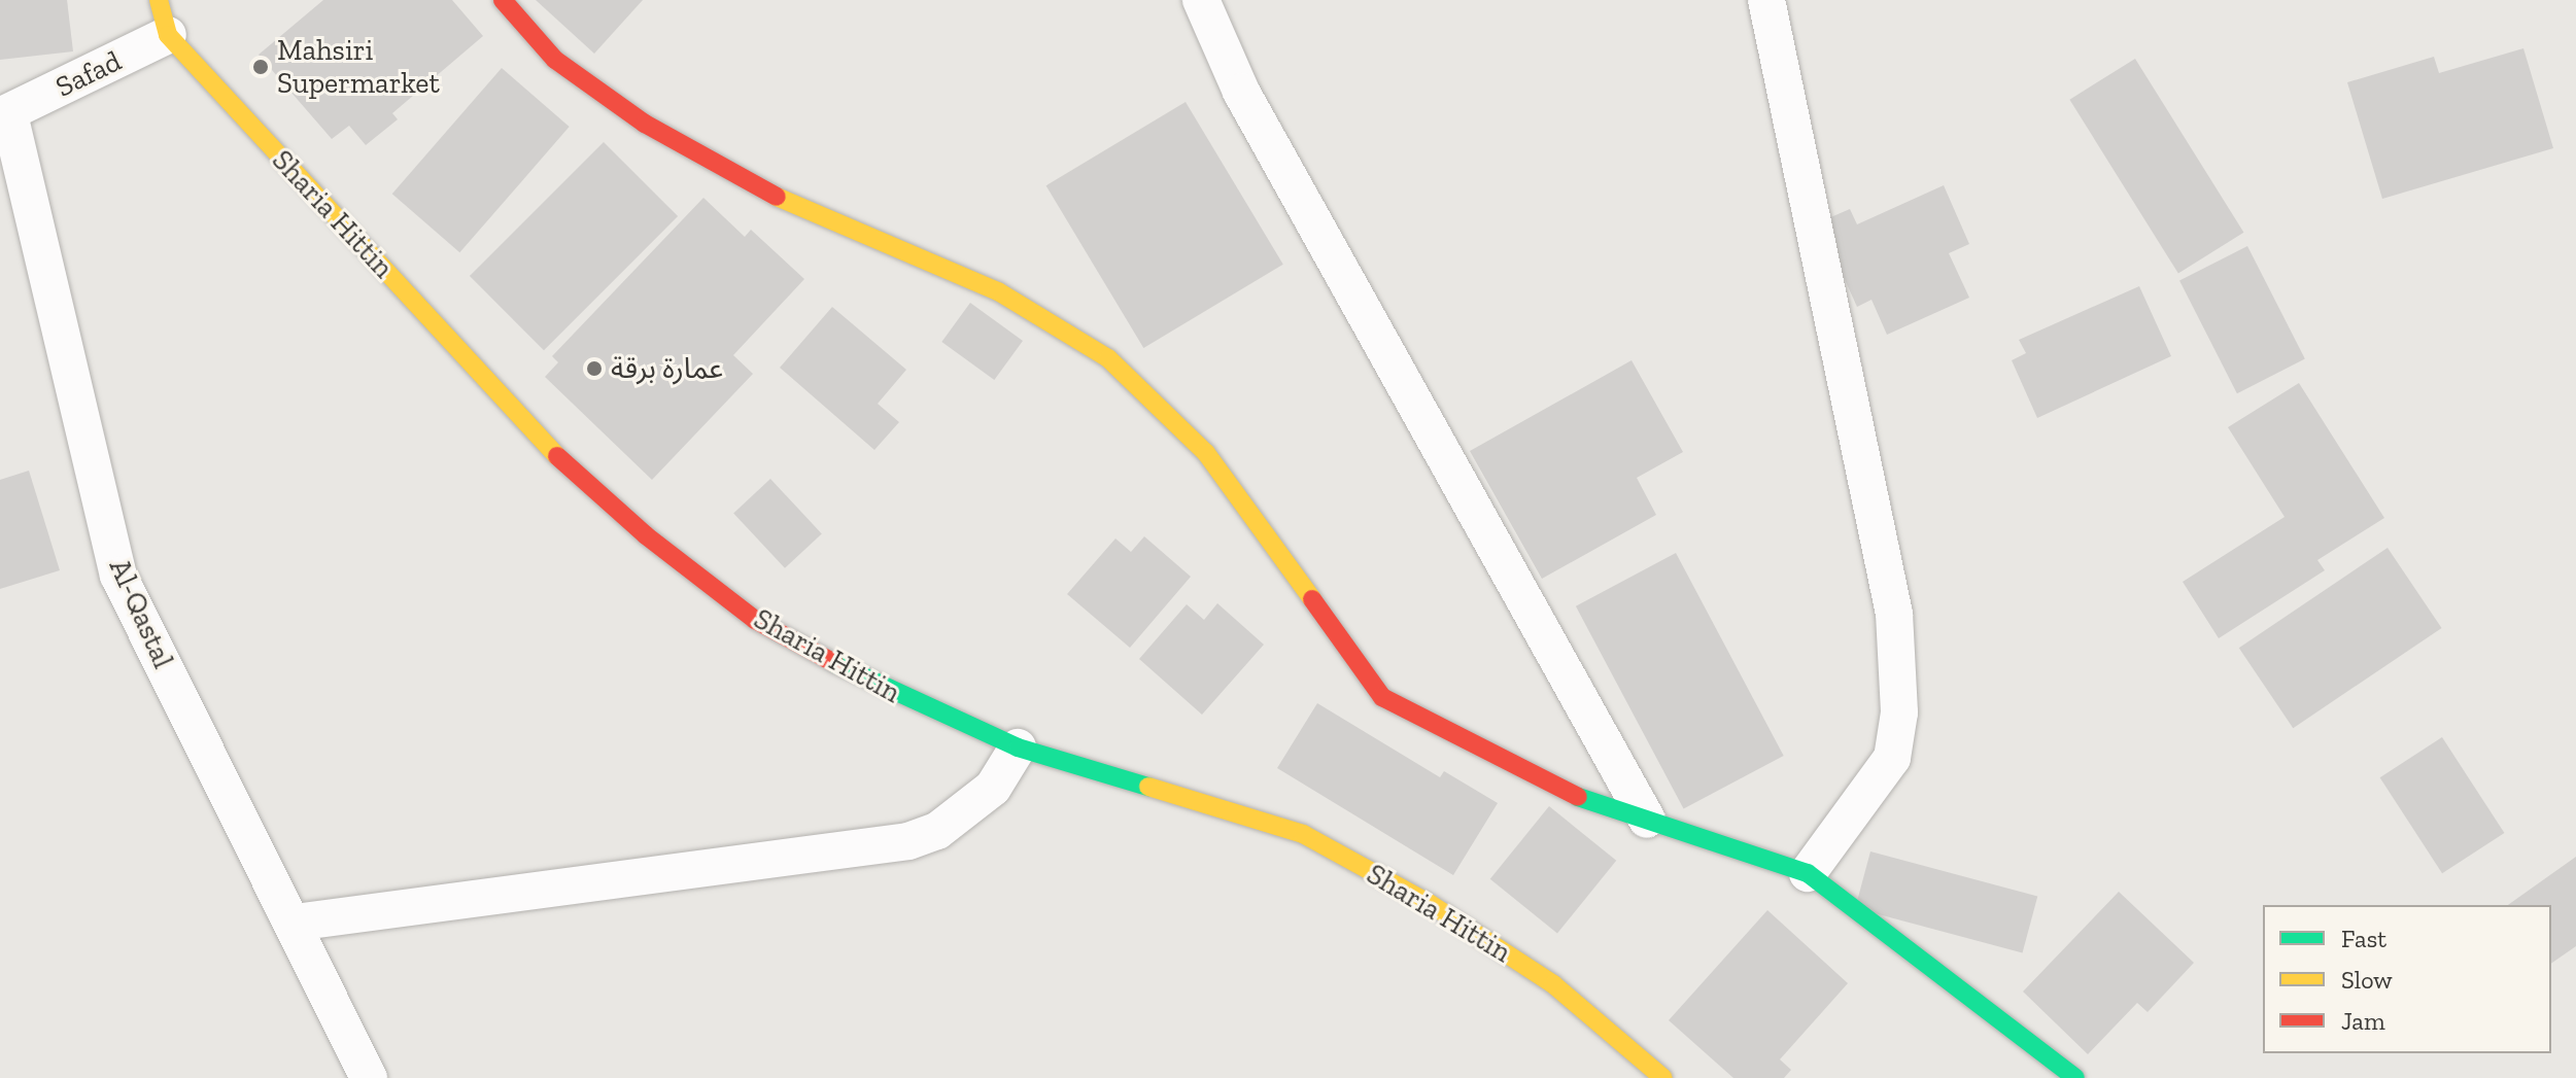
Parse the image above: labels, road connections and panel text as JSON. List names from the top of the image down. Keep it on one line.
{"streets":{"street":["Safad","Sharia Hittin","Al-Qastal"]},"crossings":[["Safad","Sharia Hittin"],["Safad","Al-Qastal"]],"places":["Mahsiri Supermarket","عمارة برقة"],"legend":["Fast","Slow","Jam"]}
